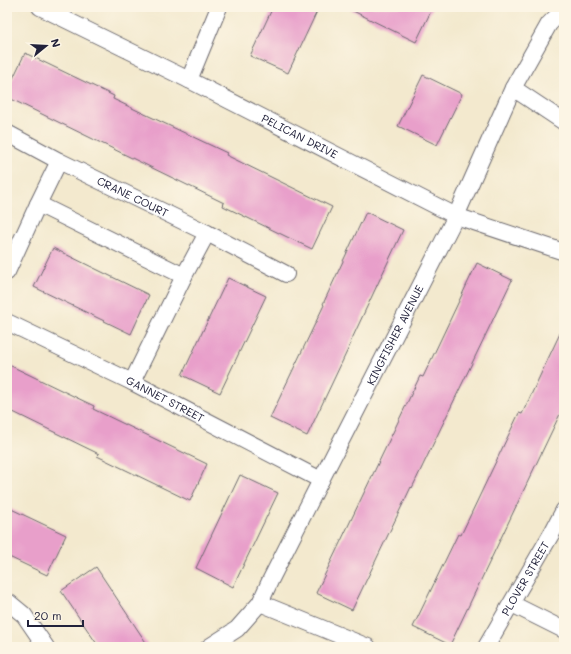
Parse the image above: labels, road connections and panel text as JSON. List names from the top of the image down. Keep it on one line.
{"streets":{"street":["PELICAN DRIVE","CRANE COURT","KINGFISHER AVENUE","GANNET STREET","PLOVER STREET"]},"crossings":[["PELICAN DRIVE","KINGFISHER AVENUE"],["KINGFISHER AVENUE","GANNET STREET"]],"scale_bar":"20 m","north":"right"}
